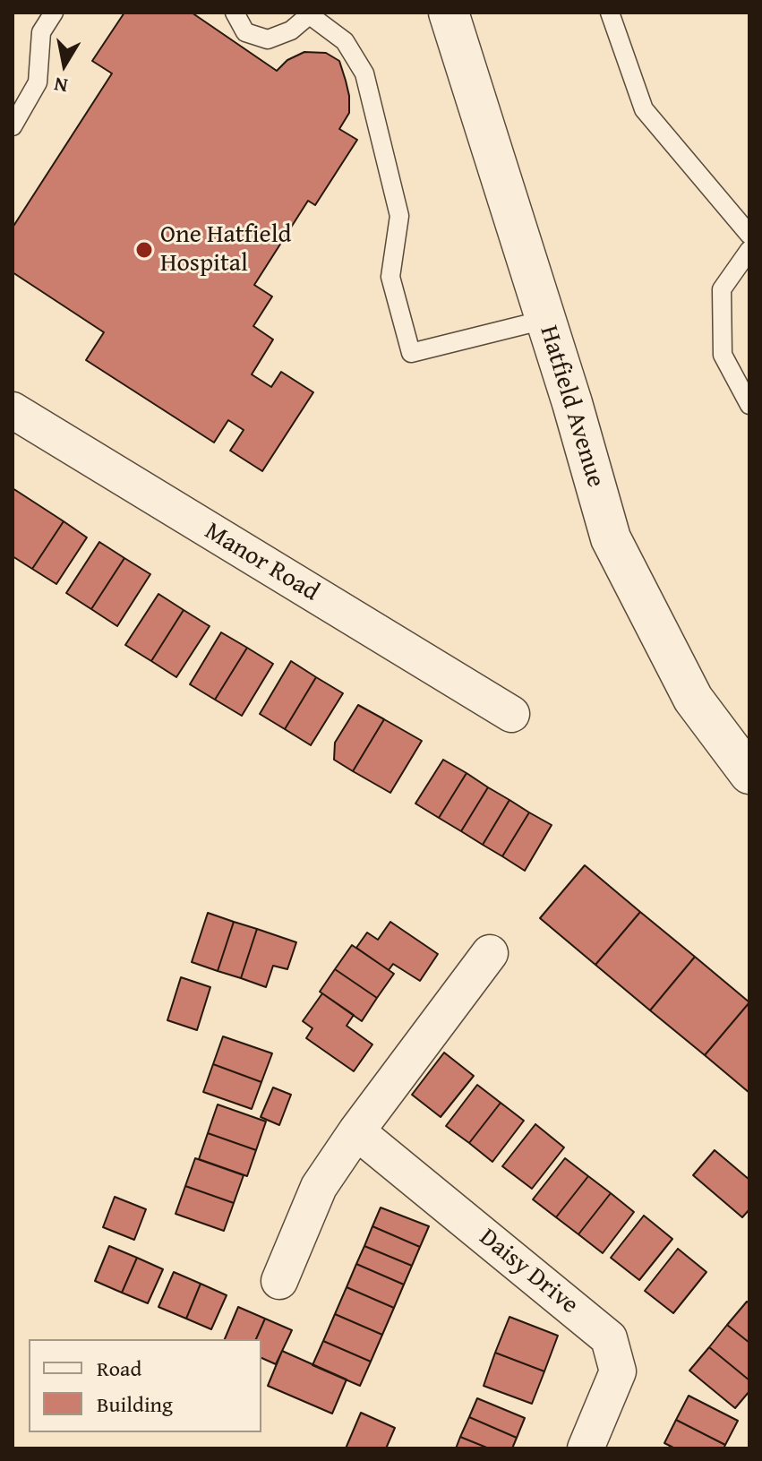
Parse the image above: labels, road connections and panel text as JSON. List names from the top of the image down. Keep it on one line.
{"streets":{"street":["Hatfield Avenue","Manor Road","Daisy Drive"]},"places":["One Hatfield Hospital"],"legend":["Road","Building"],"north":"bottom"}
